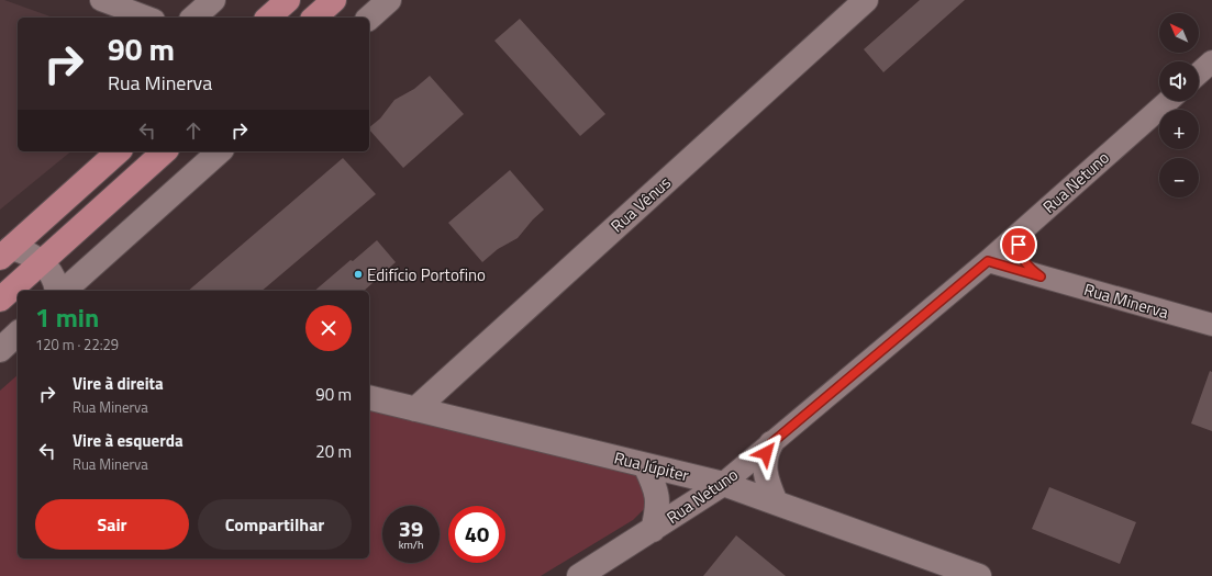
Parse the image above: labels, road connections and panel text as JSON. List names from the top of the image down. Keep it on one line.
{"streets":{"street":["Rua Netuno","Rua Vênus","Rua Minerva","Rua Júpiter"]},"crossings":[["Rua Netuno","Rua Minerva"],["Rua Netuno","Rua Júpiter"],["Rua Vênus","Rua Júpiter"]],"places":["Edifício Portofino"],"north":"top left","page":{"map_buttons":["+","−"],"turn":["90 m","Rua Minerva"],"heading":["1 min","120 m · 22:29"],"list":[{"name":"Vire à direita","note":"Rua Minerva","value":"90 m"},{"name":"Vire à esquerda","note":"Rua Minerva","value":"20 m"}],"buttons":["Sair","Compartilhar"],"speed":"39 km/h","limit":"40"}}
